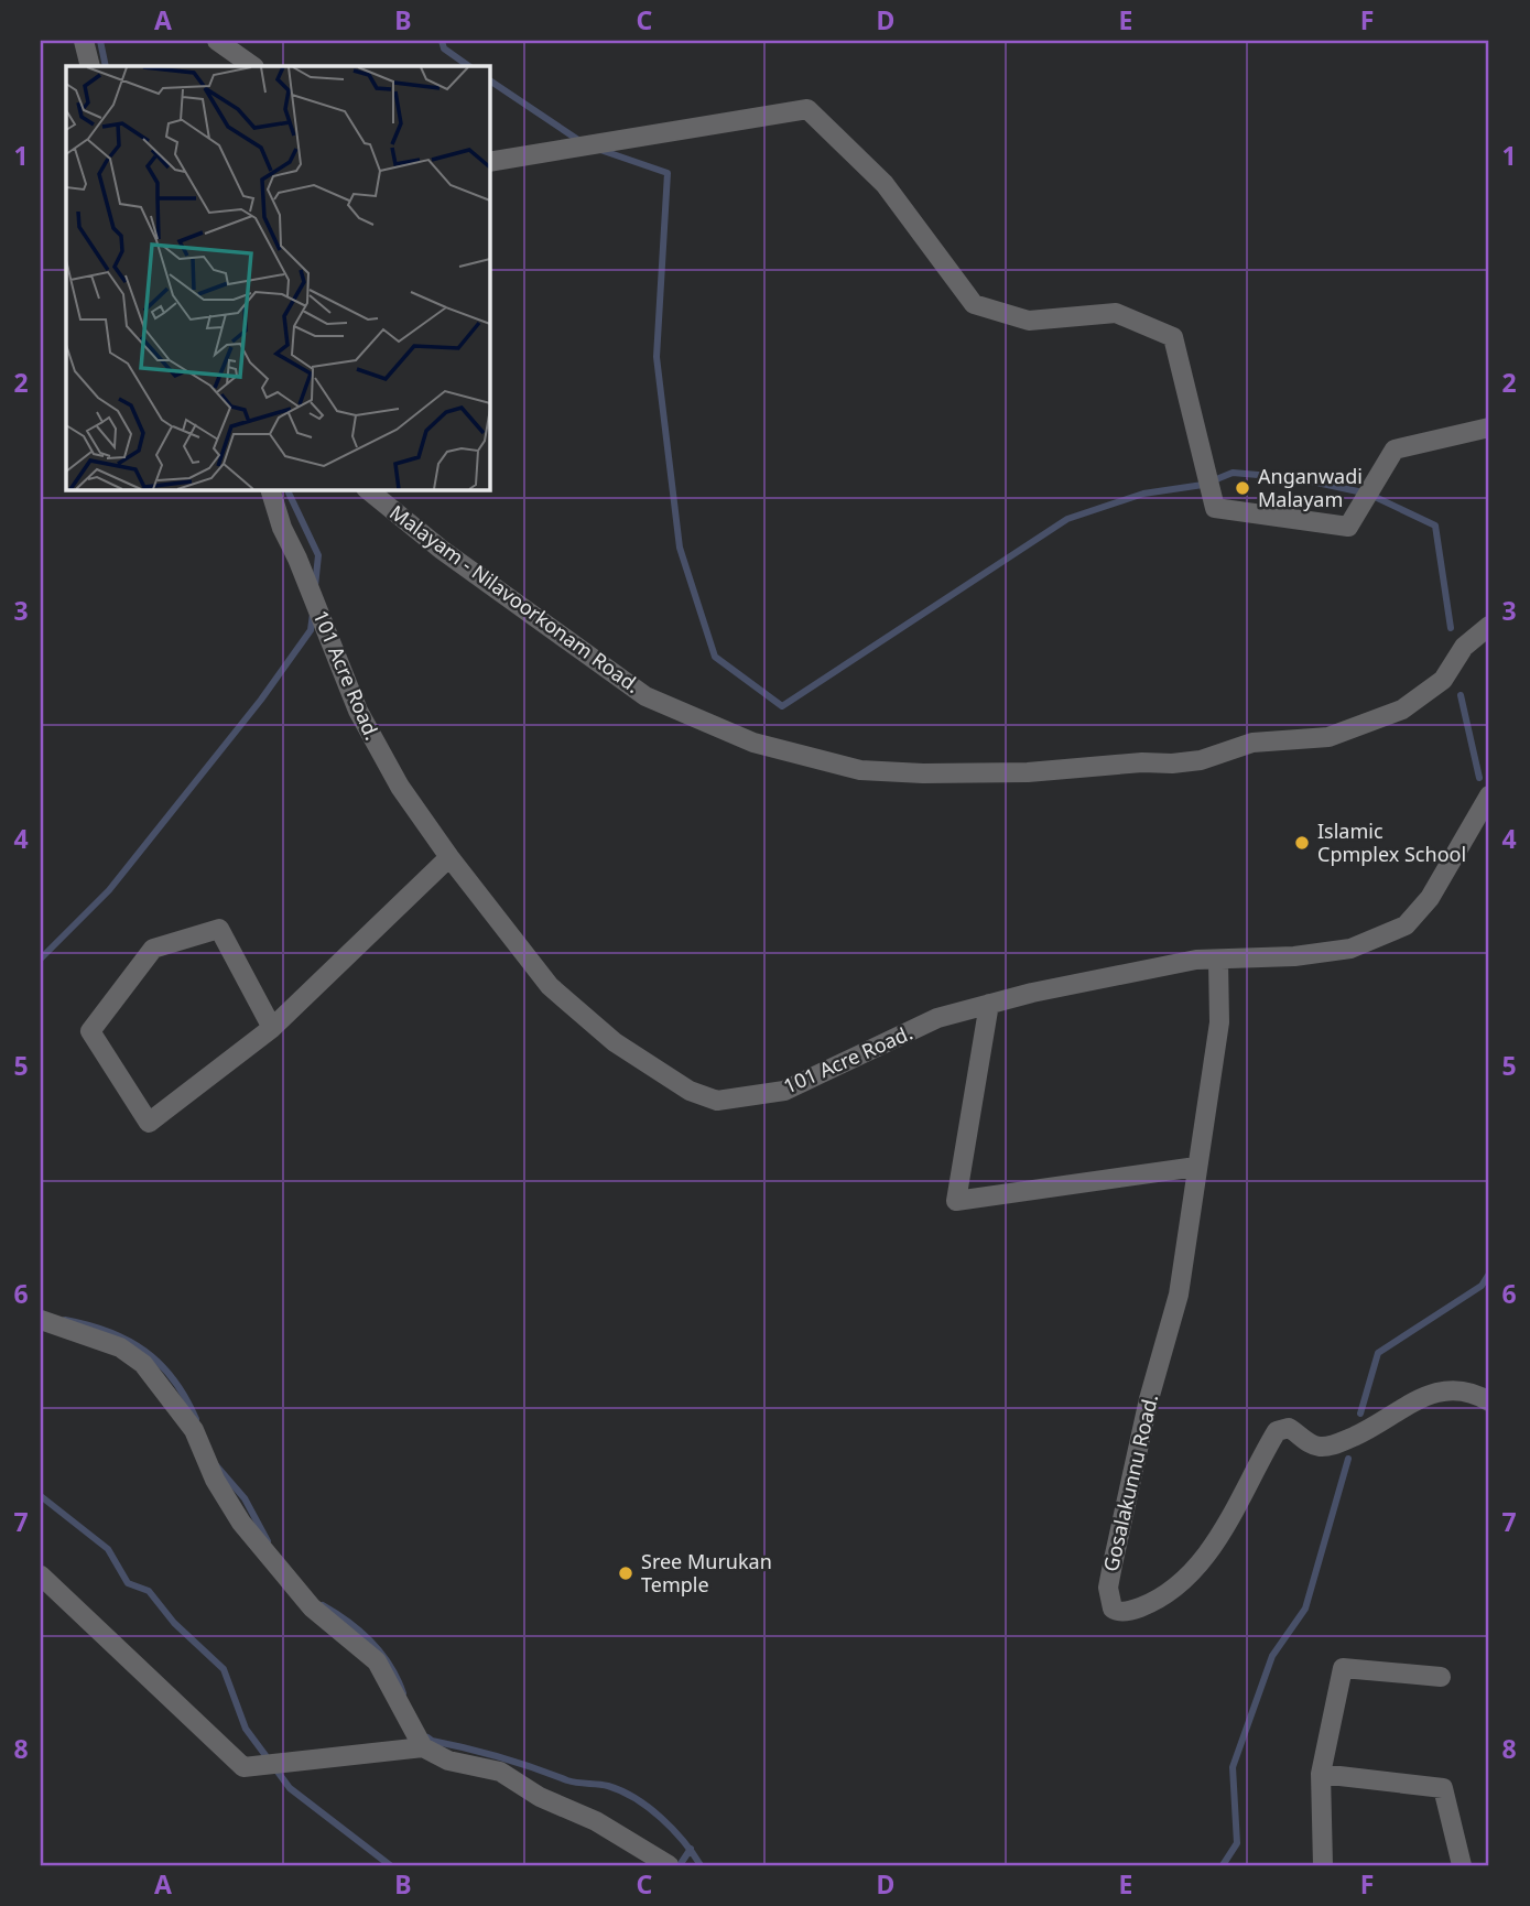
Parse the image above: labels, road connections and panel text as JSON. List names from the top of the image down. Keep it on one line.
{"streets":{"street":["Malayam - Nilavoorkonam Road.","101 Acre Road.","Gosalakunnu Road."]},"crossings":[["101 Acre Road.","Gosalakunnu Road."]],"places":["Anganwadi Malayam","Islamic Cpmplex School","Sree Murukan Temple"],"grid":{"columns":["A","B","C","D","E","F"],"rows":["1","2","3","4","5","6","7","8"]}}
